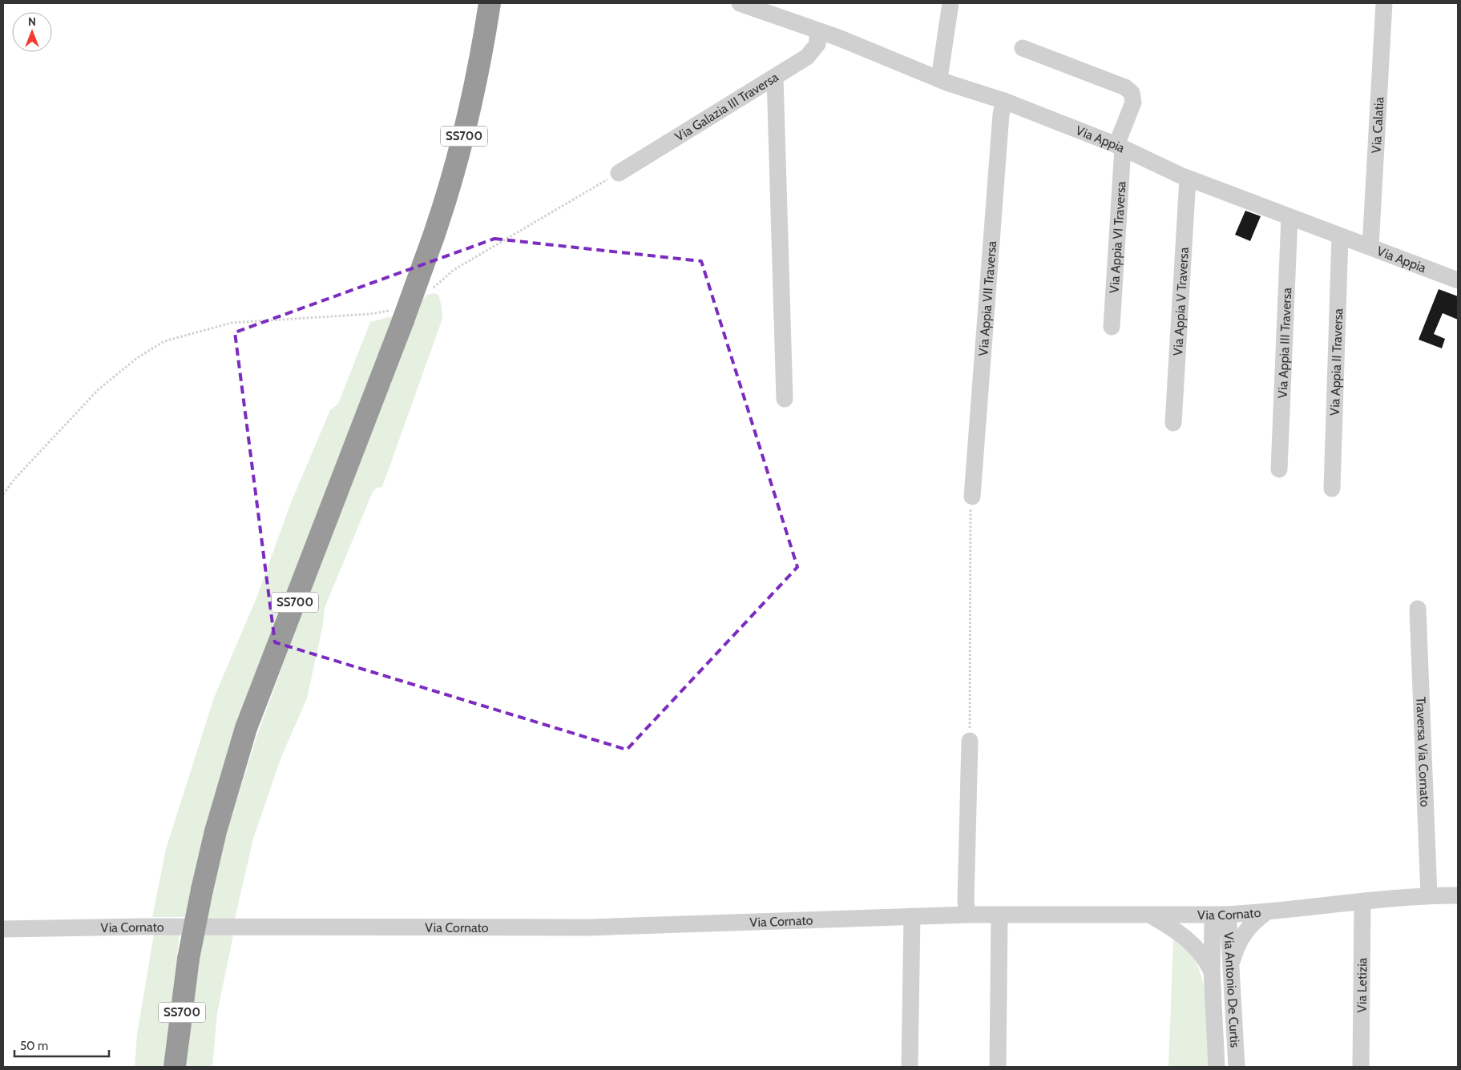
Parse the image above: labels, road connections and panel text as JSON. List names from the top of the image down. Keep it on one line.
{"streets":{"highway":["SS700"],"street":["Via Galazia III Traversa","Via Calatia","Via Appia","Via Appia VI Traversa","Via Appia VII Traversa","Via Appia V Traversa","Via Appia III Traversa","Via Appia II Traversa","Traversa Via Cornato","Via Cornato","Via Letizia","Via Antonio De Curtis"]},"crossings":[["Via Galazia III Traversa","Via Appia"],["Via Calatia","Via Appia"],["Via Appia","Via Appia VI Traversa"],["Via Appia","Via Appia VII Traversa"],["Via Appia","Via Appia V Traversa"],["Via Appia","Via Appia III Traversa"],["Via Appia","Via Appia II Traversa"],["Traversa Via Cornato","Via Cornato"],["Via Cornato","Via Letizia"],["Via Cornato","Via Antonio De Curtis"]],"scale_bar":"50 m","north":"top"}
